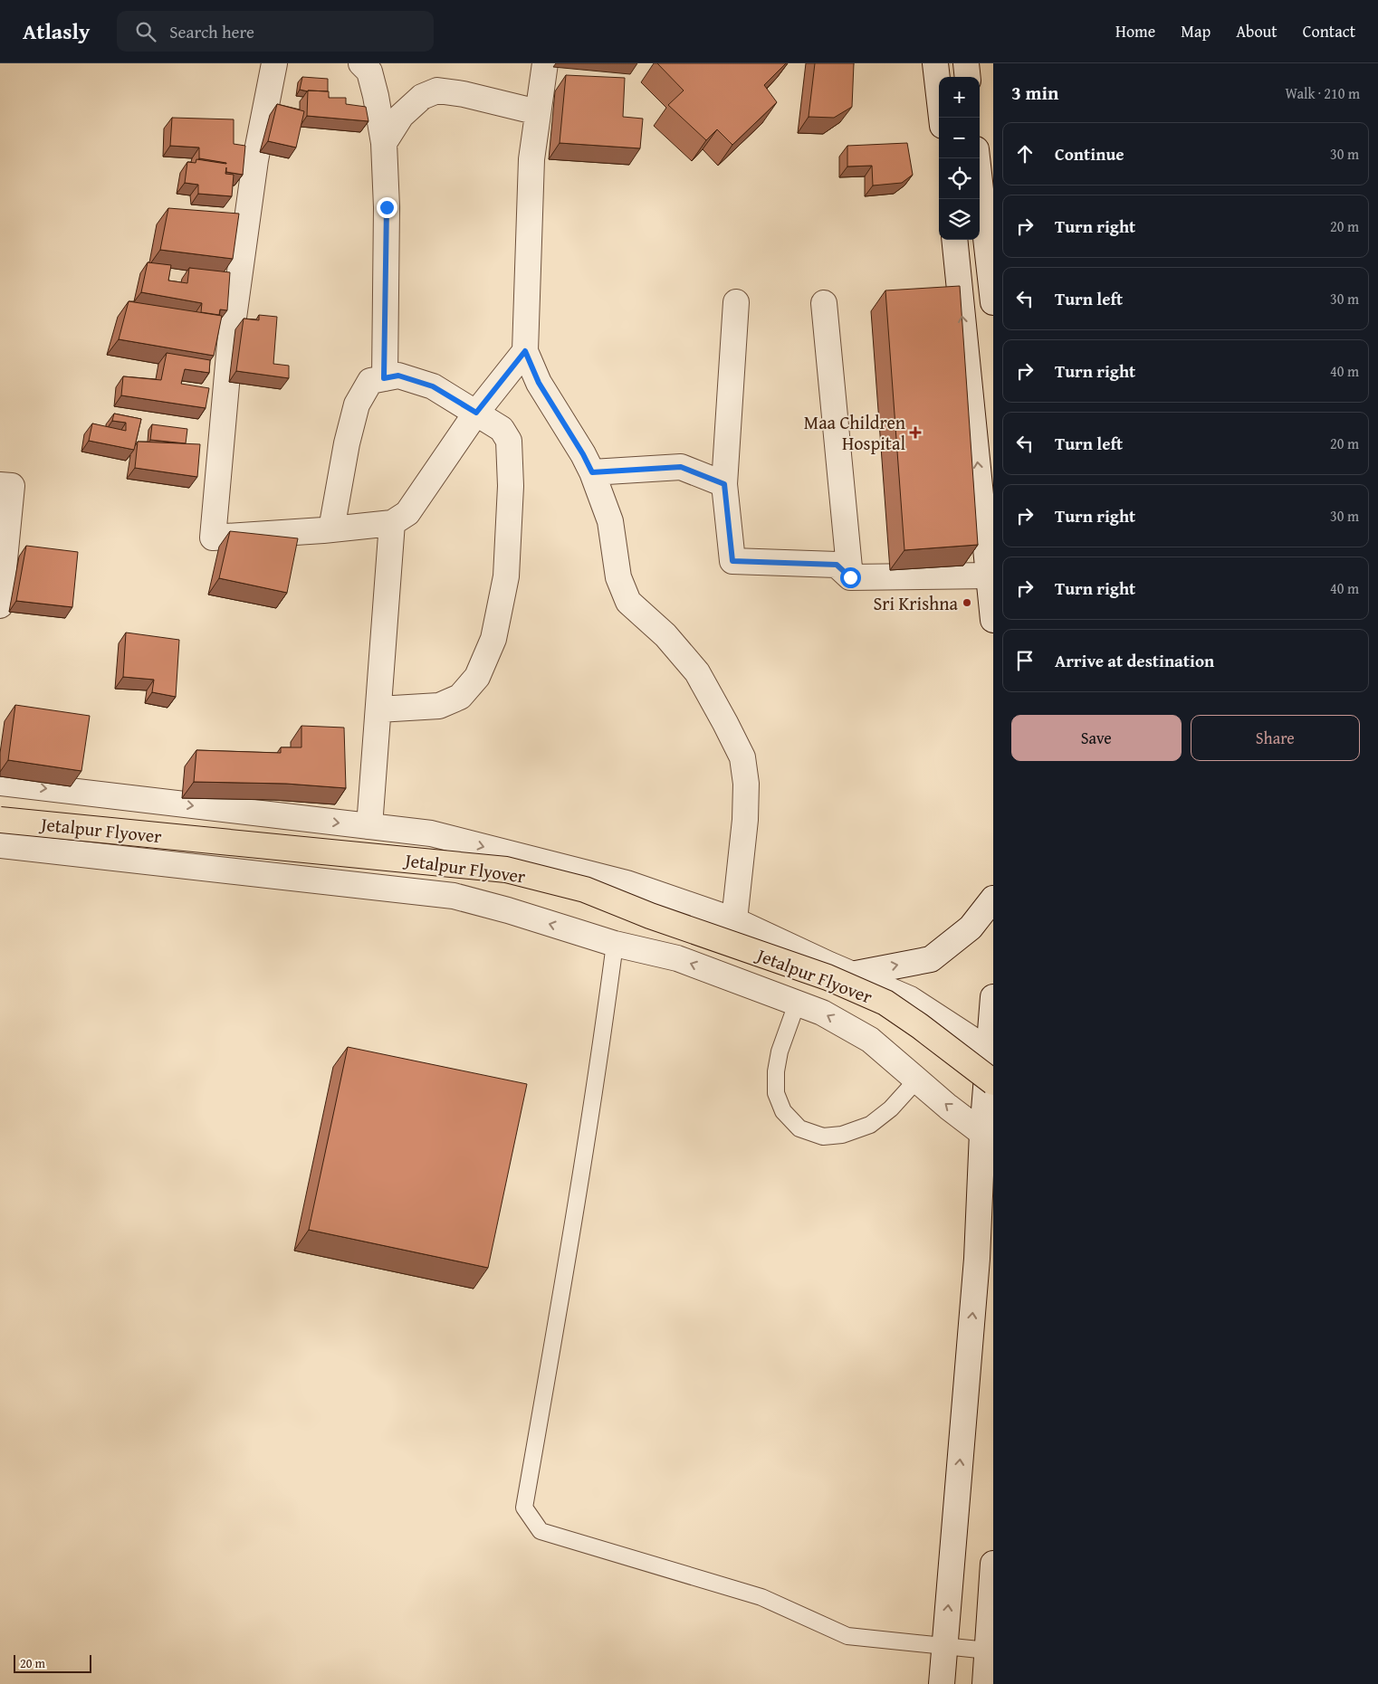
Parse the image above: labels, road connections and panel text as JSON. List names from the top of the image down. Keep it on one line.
{"streets":{"main road":["Jetalpur Flyover"]},"places":{"health":["Maa Children Hospital"],"other":["Sri Krishna"]},"scale_bar":"20 m","page":{"header":"Atlasly","search":"Search here","nav":["Home","Map","About","Contact"],"heading":["3 min","Walk · 210 m"],"map_buttons":["+","−"],"list":[["Continue","30 m"],["Turn right","20 m"],["Turn left","30 m"],["Turn right","40 m"],["Turn left","20 m"],["Turn right","30 m"],["Turn right","40 m"],"Arrive at destination"],"buttons":["Save","Share"],"scale":"20 m"}}
